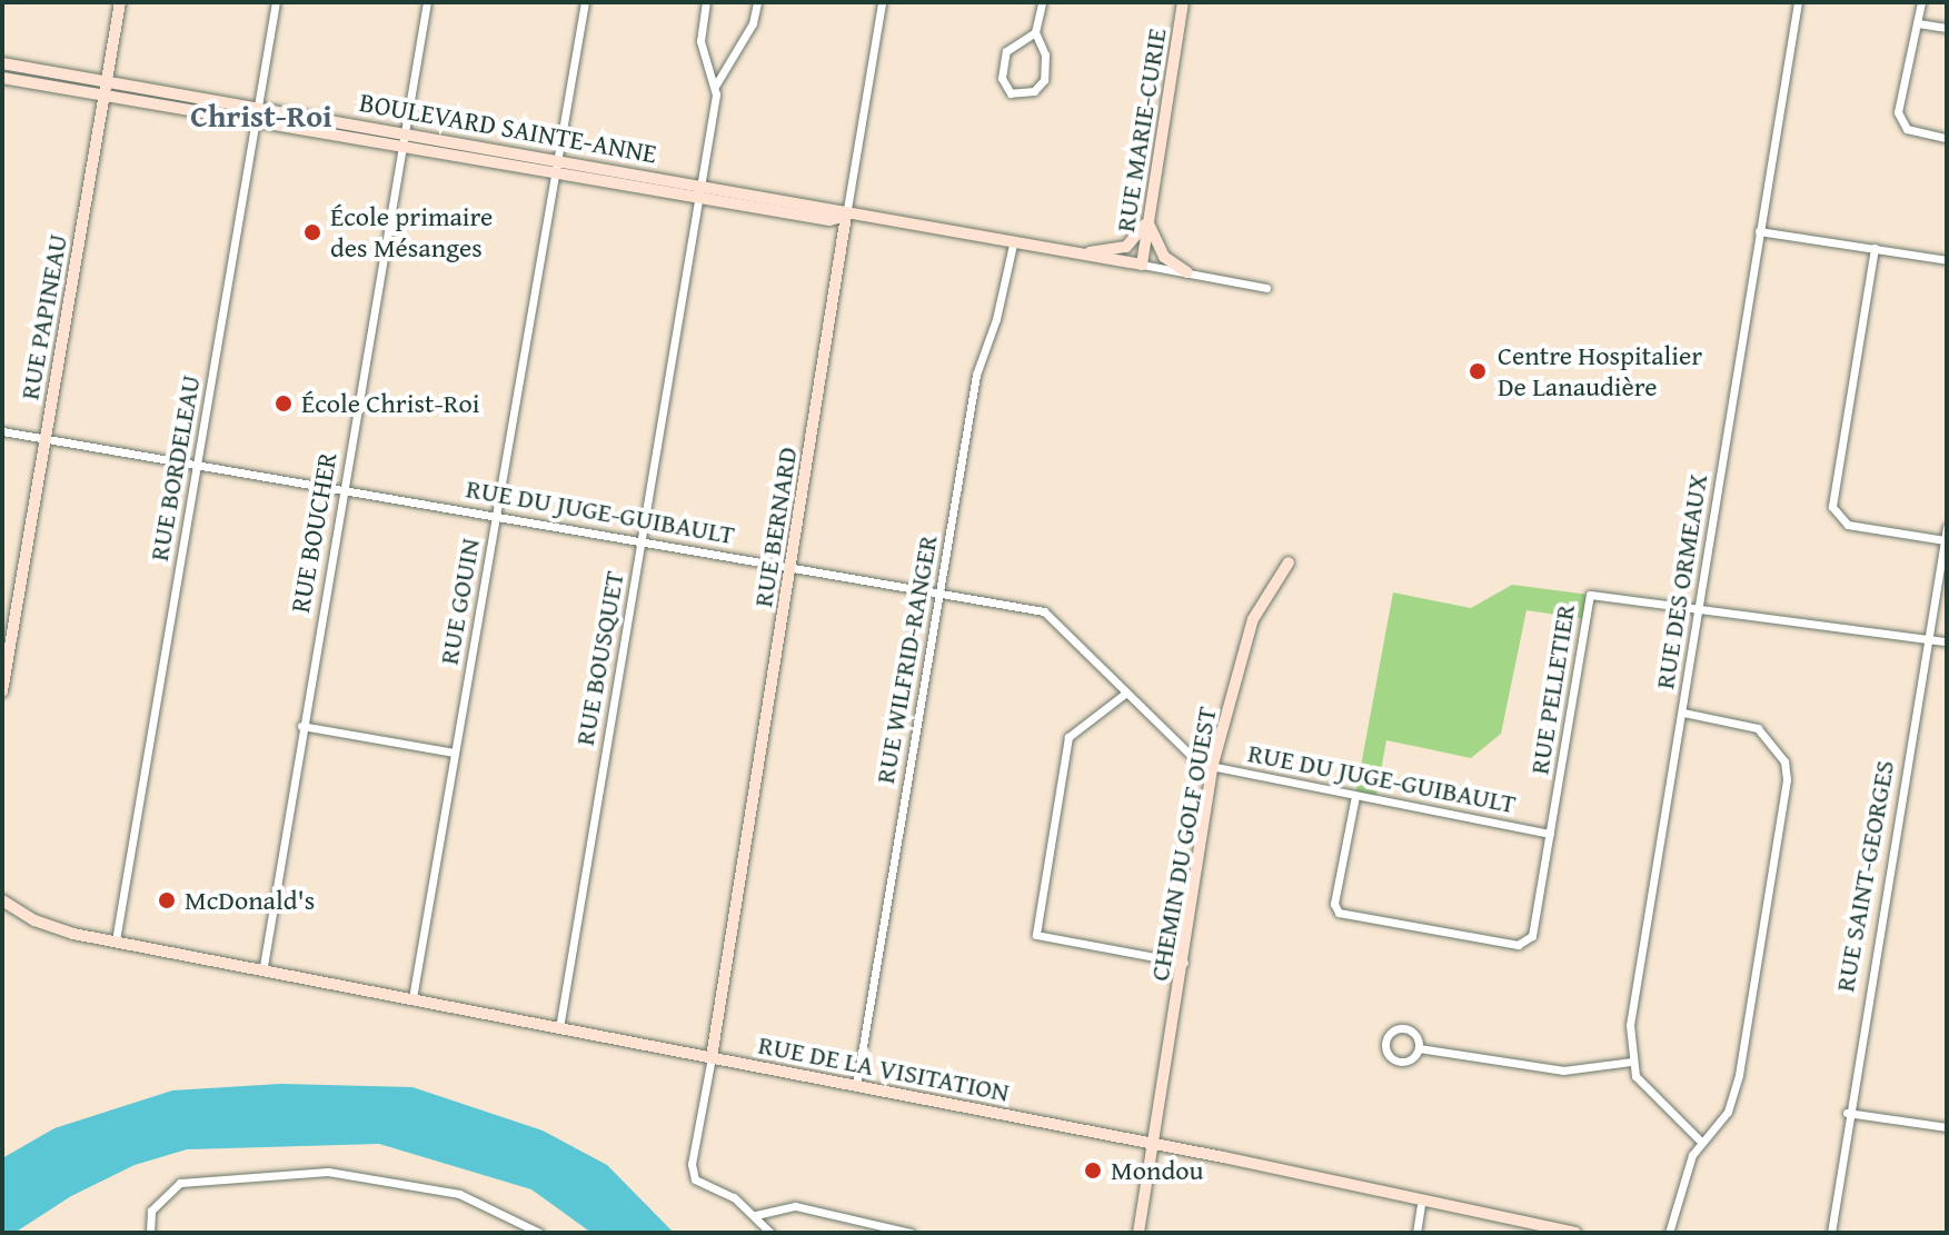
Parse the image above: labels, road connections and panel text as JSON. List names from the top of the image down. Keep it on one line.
{"streets":{"street":["BOULEVARD SAINTE-ANNE","RUE MARIE-CURIE","RUE PAPINEAU","RUE BORDELEAU","RUE DU JUGE-GUIBAULT","RUE BERNARD","RUE BOUCHER","RUE DES ORMEAUX","RUE GOUIN","RUE BOUSQUET","RUE WILFRID-RANGER","RUE PELLETIER","CHEMIN DU GOLF OUEST","RUE SAINT-GEORGES","RUE DE LA VISITATION"]},"crossings":[["BOULEVARD SAINTE-ANNE","RUE MARIE-CURIE"],["BOULEVARD SAINTE-ANNE","RUE PAPINEAU"],["BOULEVARD SAINTE-ANNE","RUE BORDELEAU"],["BOULEVARD SAINTE-ANNE","RUE BERNARD"],["BOULEVARD SAINTE-ANNE","RUE BOUCHER"],["BOULEVARD SAINTE-ANNE","RUE GOUIN"],["BOULEVARD SAINTE-ANNE","RUE BOUSQUET"],["BOULEVARD SAINTE-ANNE","RUE WILFRID-RANGER"],["RUE PAPINEAU","RUE DU JUGE-GUIBAULT"],["RUE BORDELEAU","RUE DU JUGE-GUIBAULT"],["RUE BORDELEAU","RUE DE LA VISITATION"],["RUE DU JUGE-GUIBAULT","RUE BERNARD"],["RUE DU JUGE-GUIBAULT","RUE BOUCHER"],["RUE DU JUGE-GUIBAULT","RUE GOUIN"],["RUE DU JUGE-GUIBAULT","RUE BOUSQUET"],["RUE DU JUGE-GUIBAULT","RUE WILFRID-RANGER"],["RUE DU JUGE-GUIBAULT","RUE PELLETIER"],["RUE DU JUGE-GUIBAULT","CHEMIN DU GOLF OUEST"],["RUE BERNARD","RUE DE LA VISITATION"],["RUE BOUCHER","RUE DE LA VISITATION"],["RUE DES ORMEAUX","RUE PELLETIER"],["RUE GOUIN","RUE DE LA VISITATION"],["RUE BOUSQUET","RUE DE LA VISITATION"],["RUE WILFRID-RANGER","RUE DE LA VISITATION"],["RUE PELLETIER","RUE SAINT-GEORGES"],["CHEMIN DU GOLF OUEST","RUE DE LA VISITATION"]],"districts":["Christ-Roi"],"places":["École primaire des Mésanges","Centre Hospitalier De Lanaudière","École Christ-Roi","McDonald's","Mondou"]}
